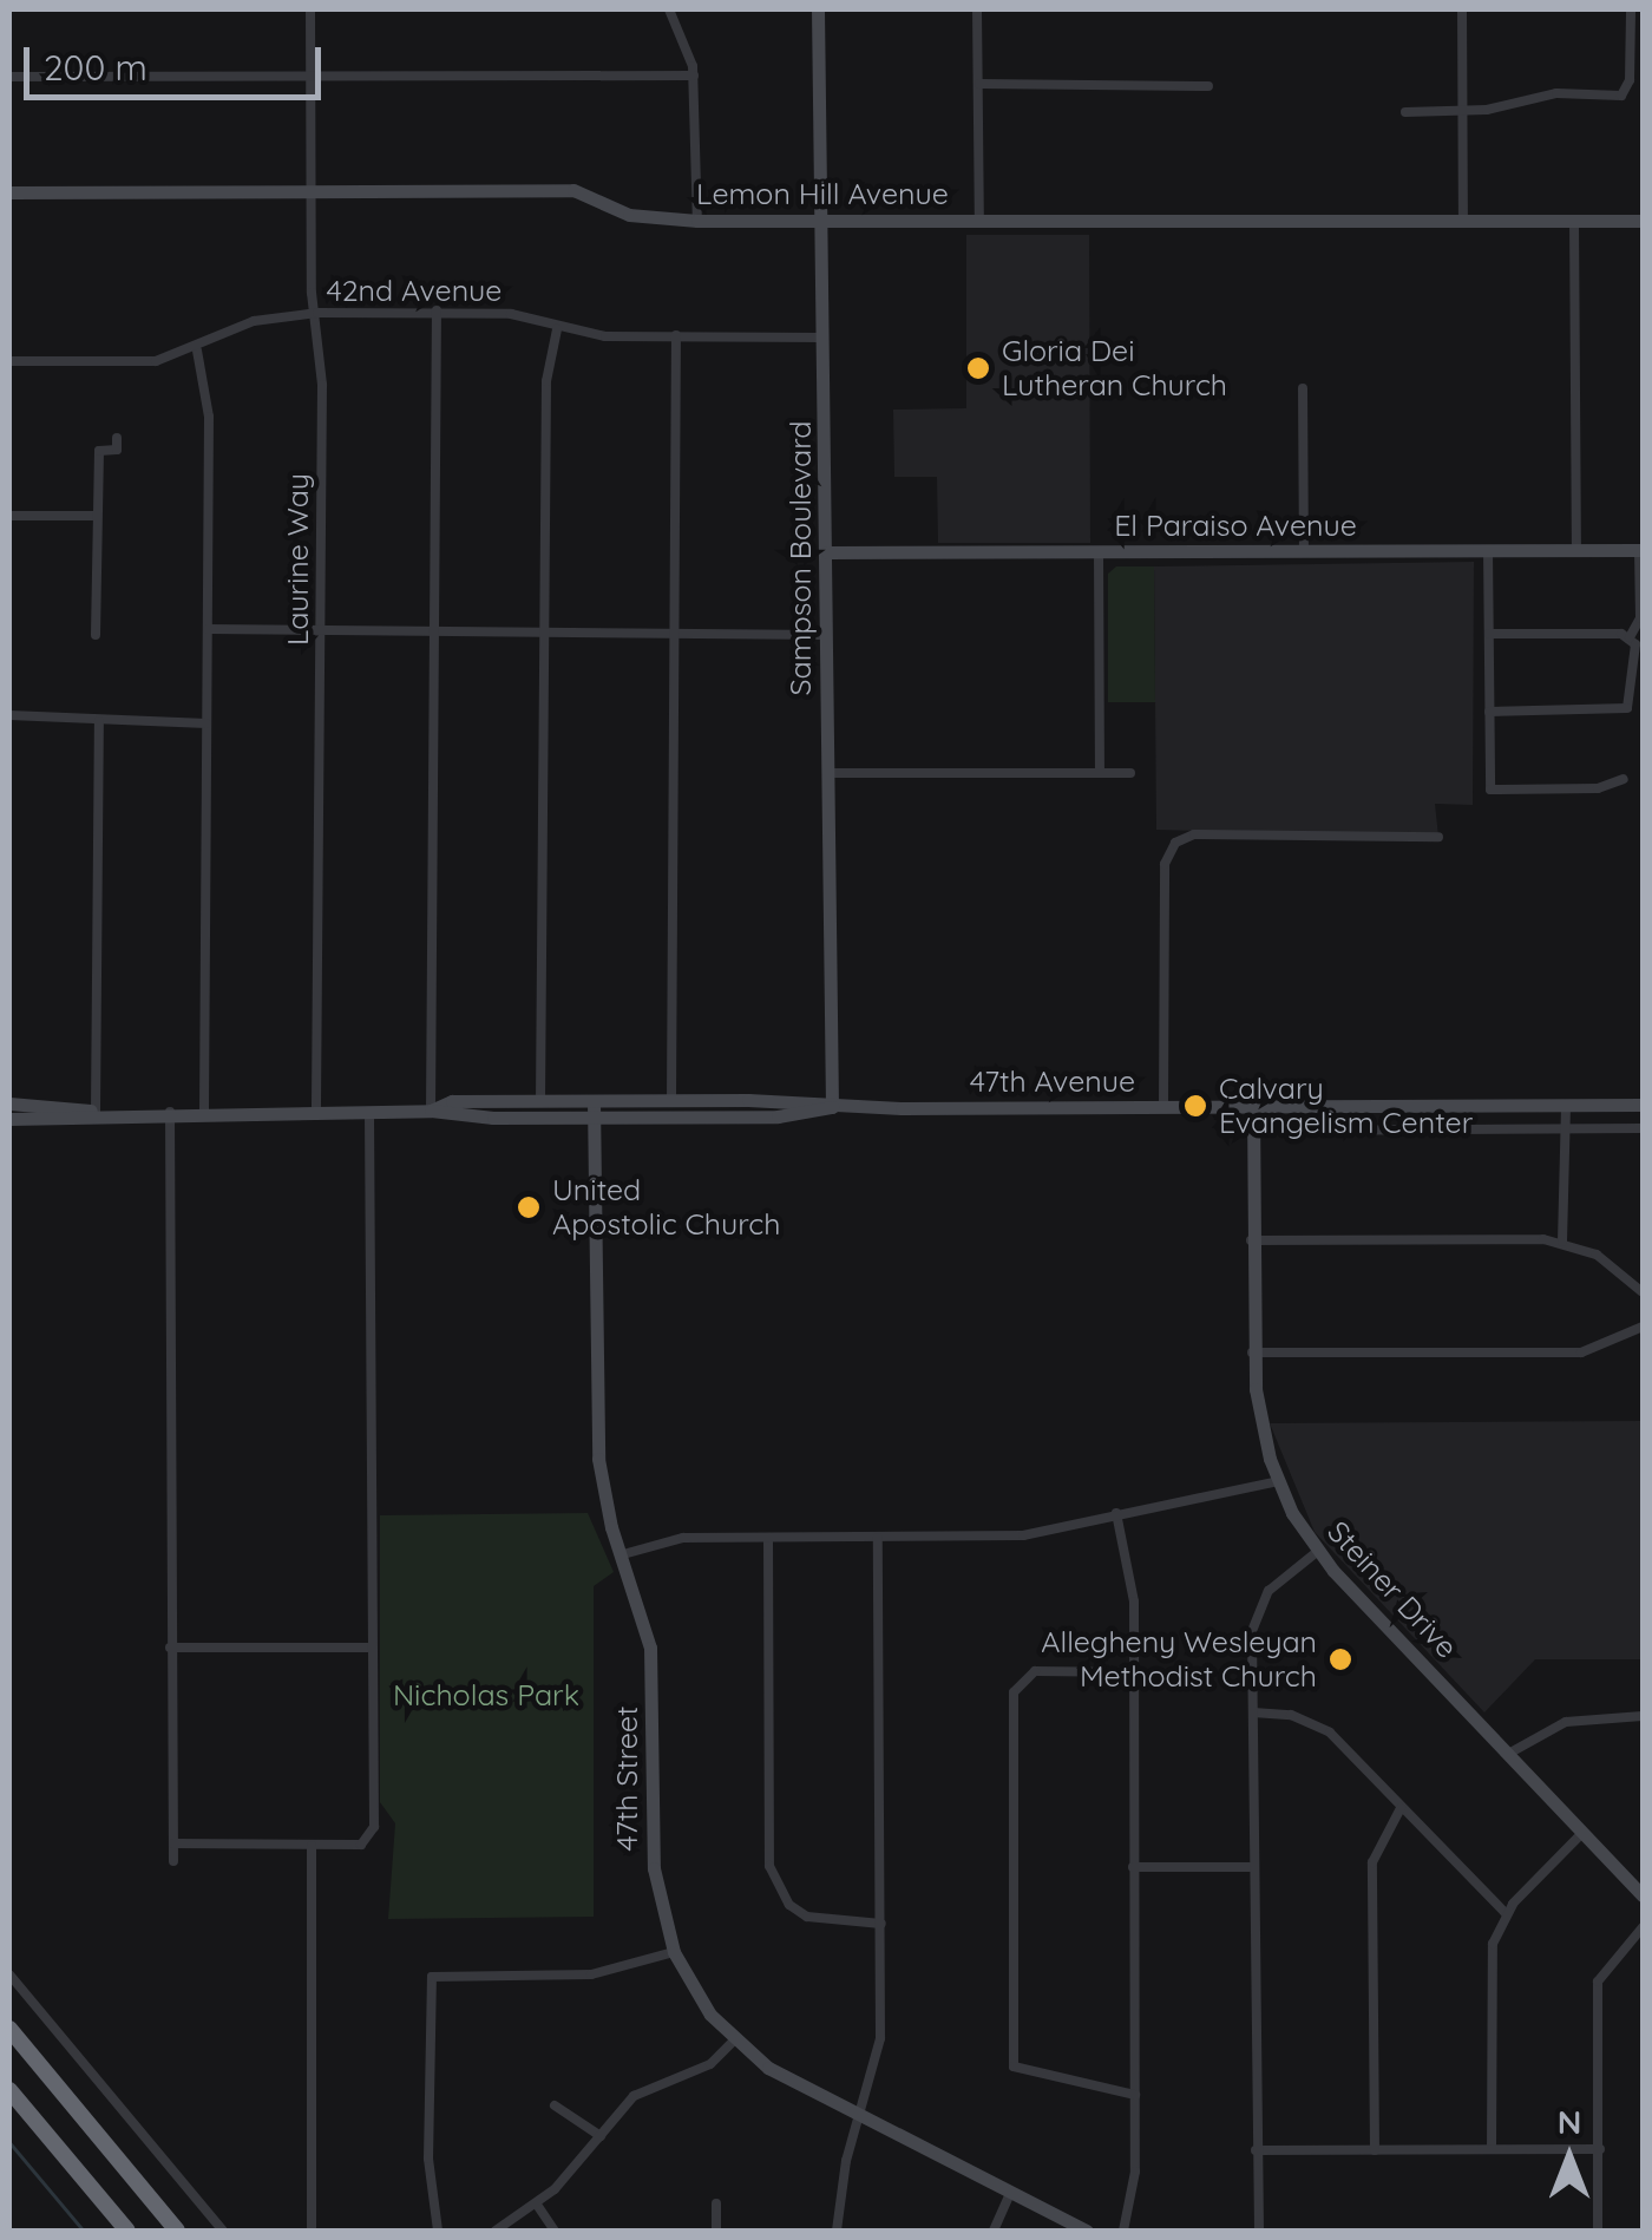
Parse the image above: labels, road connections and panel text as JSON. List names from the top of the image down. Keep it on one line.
{"streets":{"street":["Lemon Hill Avenue","42nd Avenue","El Paraiso Avenue","Sampson Boulevard","Laurine Way","47th Avenue","Steiner Drive","47th Street"]},"crossings":[["Lemon Hill Avenue","Sampson Boulevard"],["Lemon Hill Avenue","Laurine Way"],["42nd Avenue","Sampson Boulevard"],["42nd Avenue","Laurine Way"],["El Paraiso Avenue","Sampson Boulevard"],["Sampson Boulevard","47th Avenue"],["Laurine Way","47th Avenue"],["47th Avenue","Steiner Drive"],["47th Avenue","47th Street"]],"parks":["Nicholas Park"],"places":["Gloria Dei Lutheran Church","Calvary Evangelism Center","United Apostolic Church","Allegheny Wesleyan Methodist Church"],"scale_bar":"200 m","north":"top"}
